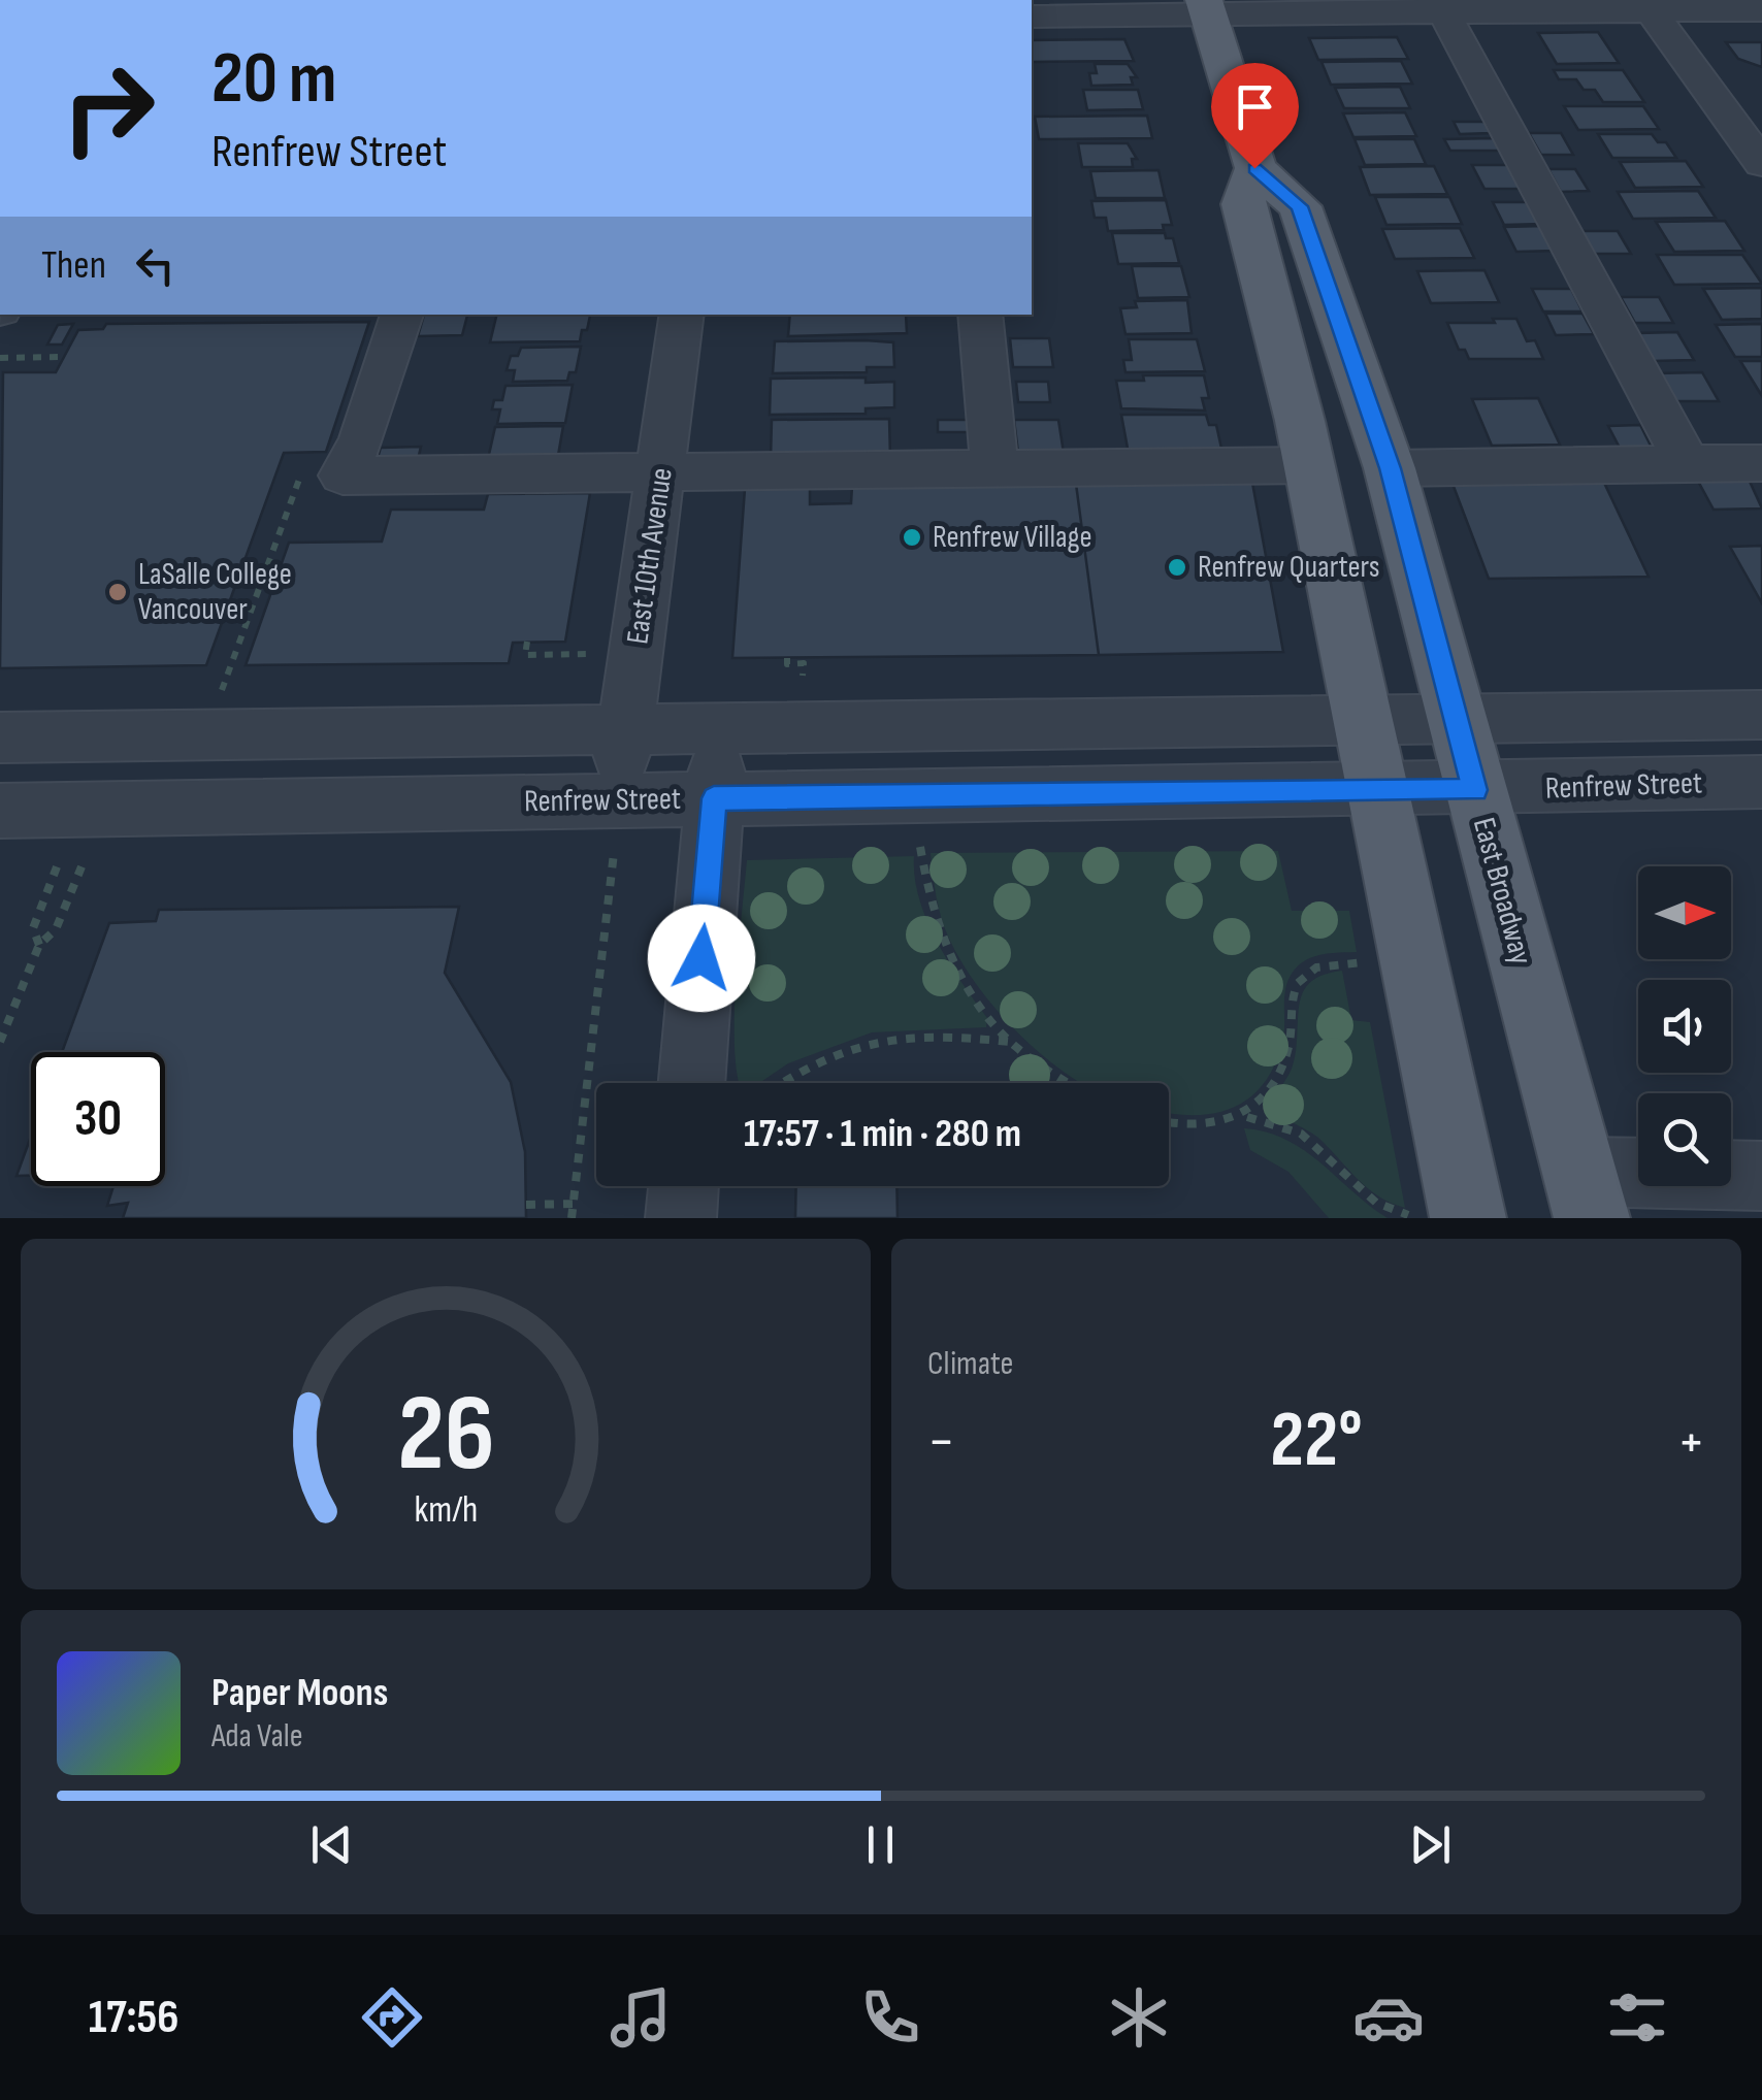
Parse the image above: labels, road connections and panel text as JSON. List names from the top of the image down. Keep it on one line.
{"streets":{"main road":["East Broadway"],"street":["East 10th Avenue","Renfrew Street"]},"crossings":[["East 10th Avenue","Renfrew Street"],["Renfrew Street","East Broadway"]],"places":["Renfrew Village","Renfrew Quarters","LaSalle College Vancouver"],"north":"right","page":{"turn":["20 m","Renfrew Street"],"then":"Then","limit":"30","trip":"17:57 · 1 min · 280 m","tile":"Climate","heat":["−","22°","+"],"song":["Paper Moons","Ada Vale"],"tabs":"17:56","gauge":["26","km/h"]}}
